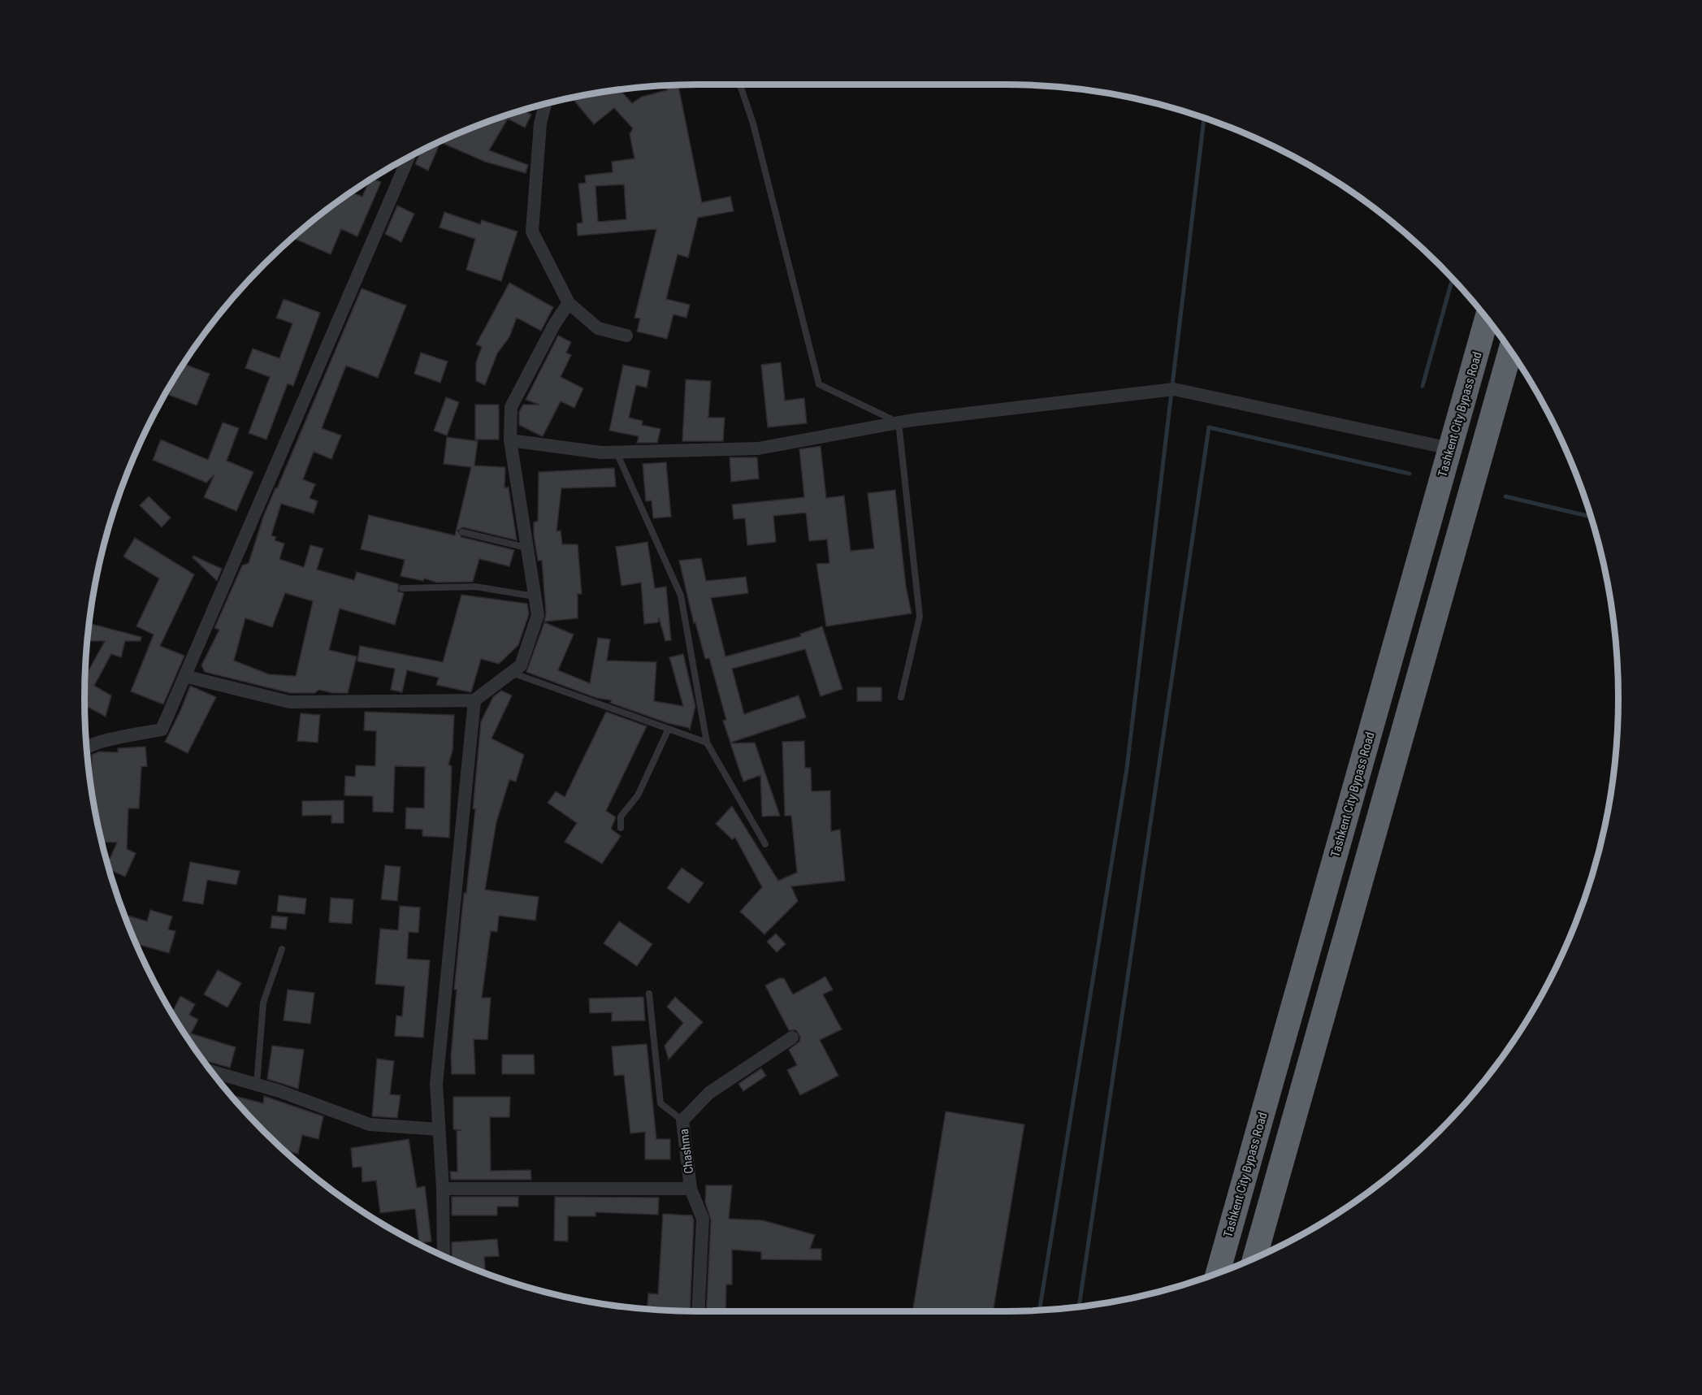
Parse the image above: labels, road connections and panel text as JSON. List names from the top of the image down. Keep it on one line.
{"streets":{"highway":["Tashkent City Bypass Road"],"street":["Chashma"]}}
